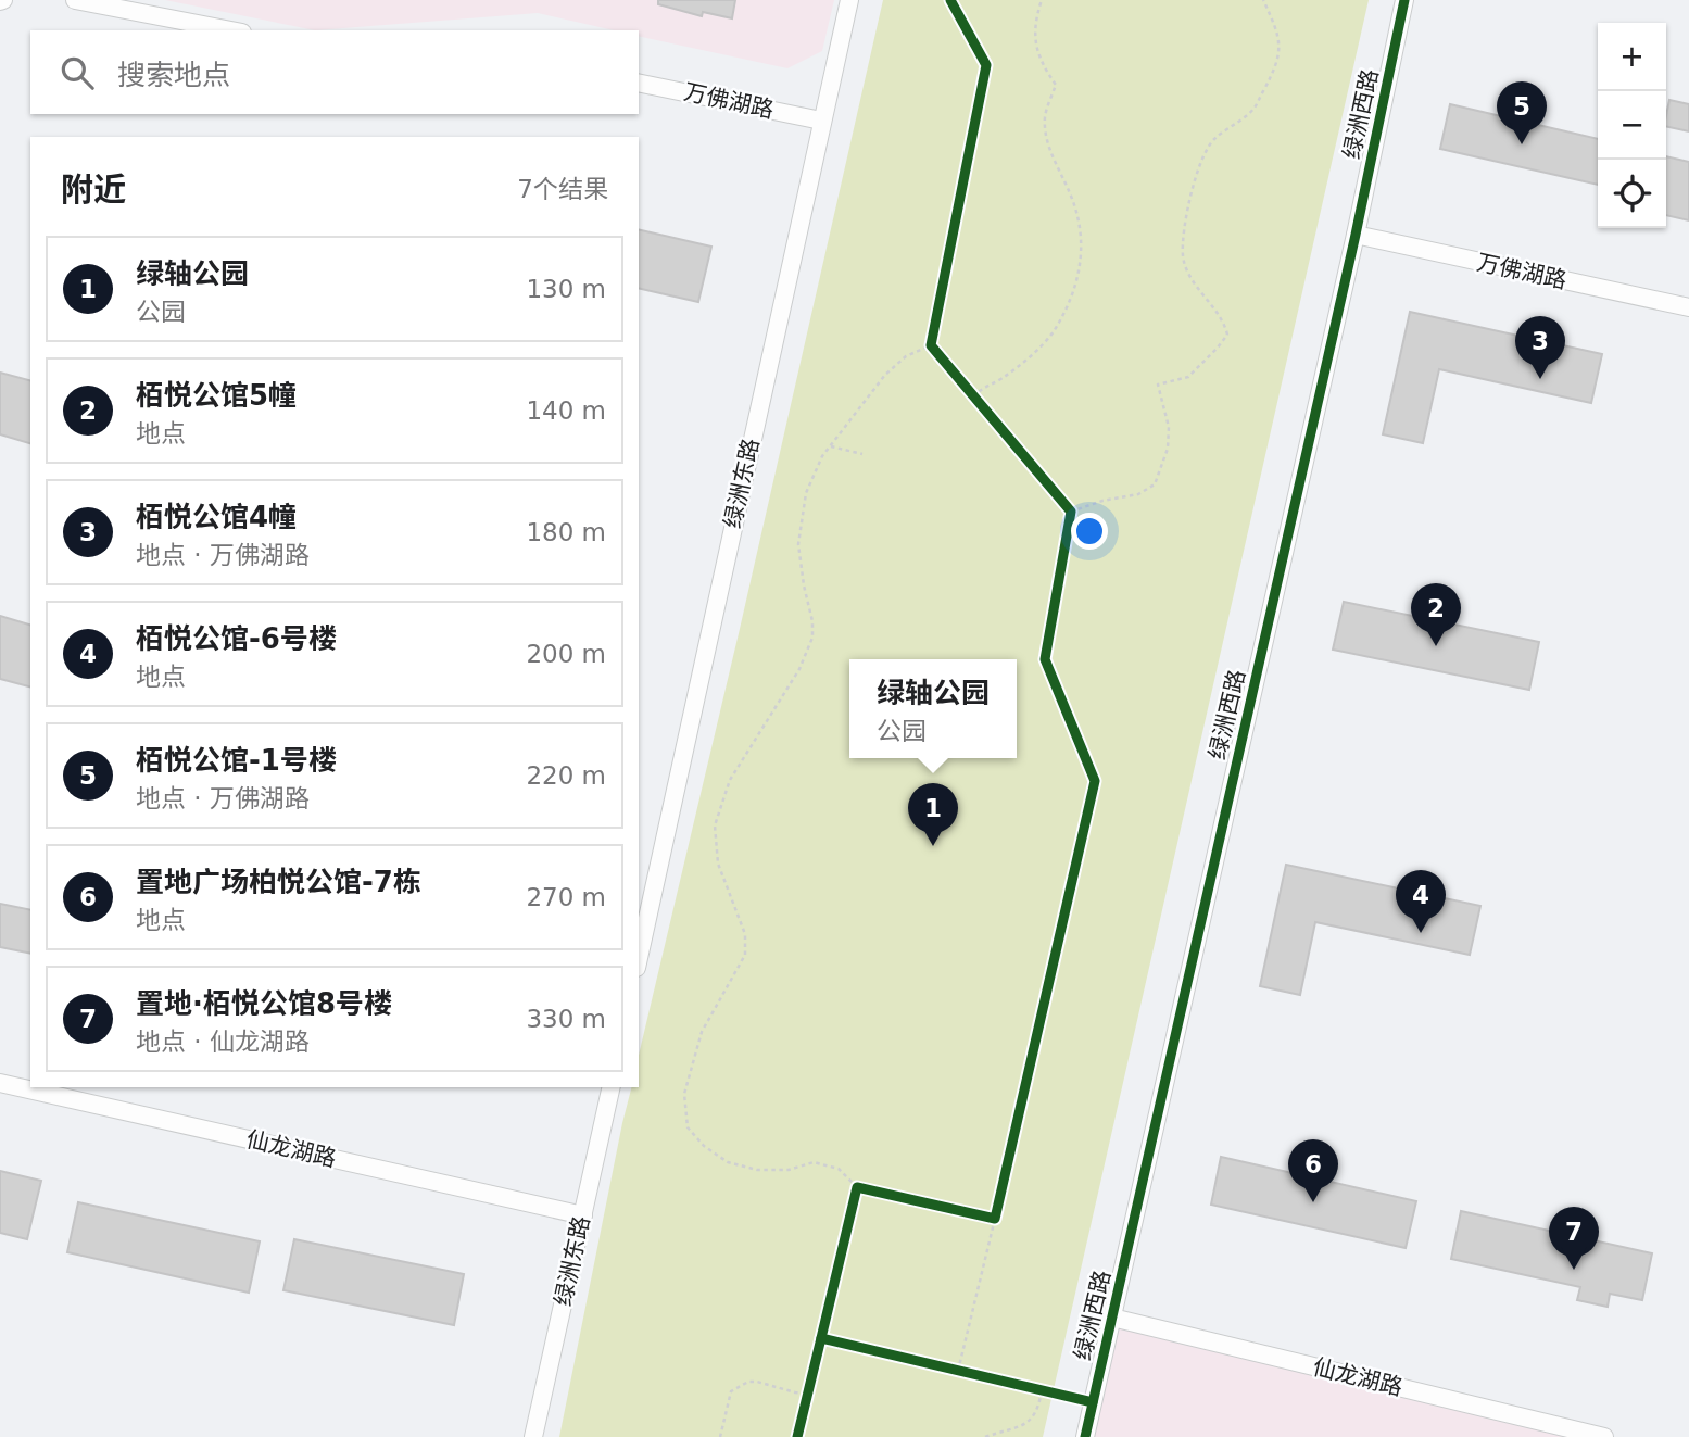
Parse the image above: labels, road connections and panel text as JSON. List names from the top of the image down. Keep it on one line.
{"streets":{"street":["万佛湖路","绿洲西路","绿洲东路","仙龙湖路"]},"crossings":[["万佛湖路","绿洲西路"],["万佛湖路","绿洲东路"],["绿洲西路","仙龙湖路"],["绿洲东路","仙龙湖路"]],"page":{"map_buttons":["+","−"],"search":"搜索地点","pins":["5","3","2","1","4","6","7"],"heading":["附近","7个结果"],"list":[{"mark":"1","name":"绿轴公园","note":"公园","value":"130 m"},{"mark":"2","name":"栢悦公馆5幢","note":"地点","value":"140 m"},{"mark":"3","name":"栢悦公馆4幢","note":"地点 · 万佛湖路","value":"180 m"},{"mark":"4","name":"栢悦公馆-6号楼","note":"地点","value":"200 m"},{"mark":"5","name":"栢悦公馆-1号楼","note":"地点 · 万佛湖路","value":"220 m"},{"mark":"6","name":"置地广场柏悦公馆-7栋","note":"地点","value":"270 m"},{"mark":"7","name":"置地·栢悦公馆8号楼","note":"地点 · 仙龙湖路","value":"330 m"}],"popup":["绿轴公园","公园"]}}
